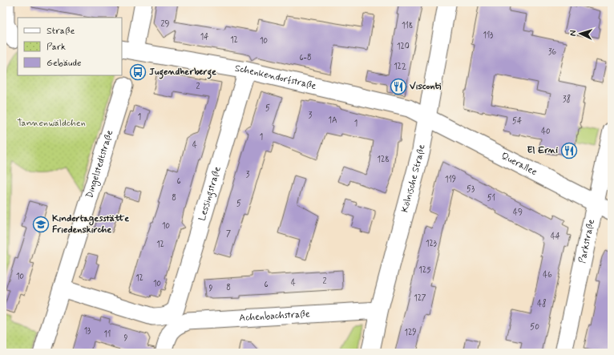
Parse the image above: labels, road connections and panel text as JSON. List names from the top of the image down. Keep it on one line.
{"streets":{"main road":["Kölnische Straße"],"street":["Schenkendorfstraße","Dingelstedtstraße","Querallee","Lessingstraße","Parkstraße","Achenbachstraße"]},"crossings":[["Schenkendorfstraße","Querallee"],["Schenkendorfstraße","Kölnische Straße"],["Schenkendorfstraße","Lessingstraße"],["Dingelstedtstraße","Achenbachstraße"],["Querallee","Kölnische Straße"],["Querallee","Parkstraße"],["Kölnische Straße","Achenbachstraße"],["Lessingstraße","Achenbachstraße"]],"parks":["Tannenwäldchen"],"places":{"bus stop":["Jugendherberge"],"restaurant":["Visconti","El Erni"],"school or university":["Kindertagesstätte Friedenskirche"]},"house_numbers":["29","118","113","14","12","10","120","36","6-8","122","2","38","5","3","1","1A","54","1","40","1","4","128","3","119","6","53","8","51","5","49","10","7","44","123","12","125","46","10","12","2","4","10","6","8","9","127","48","50","13","129","11","9"],"legend":["Straße","Park","Gebäude"],"north":"left"}
